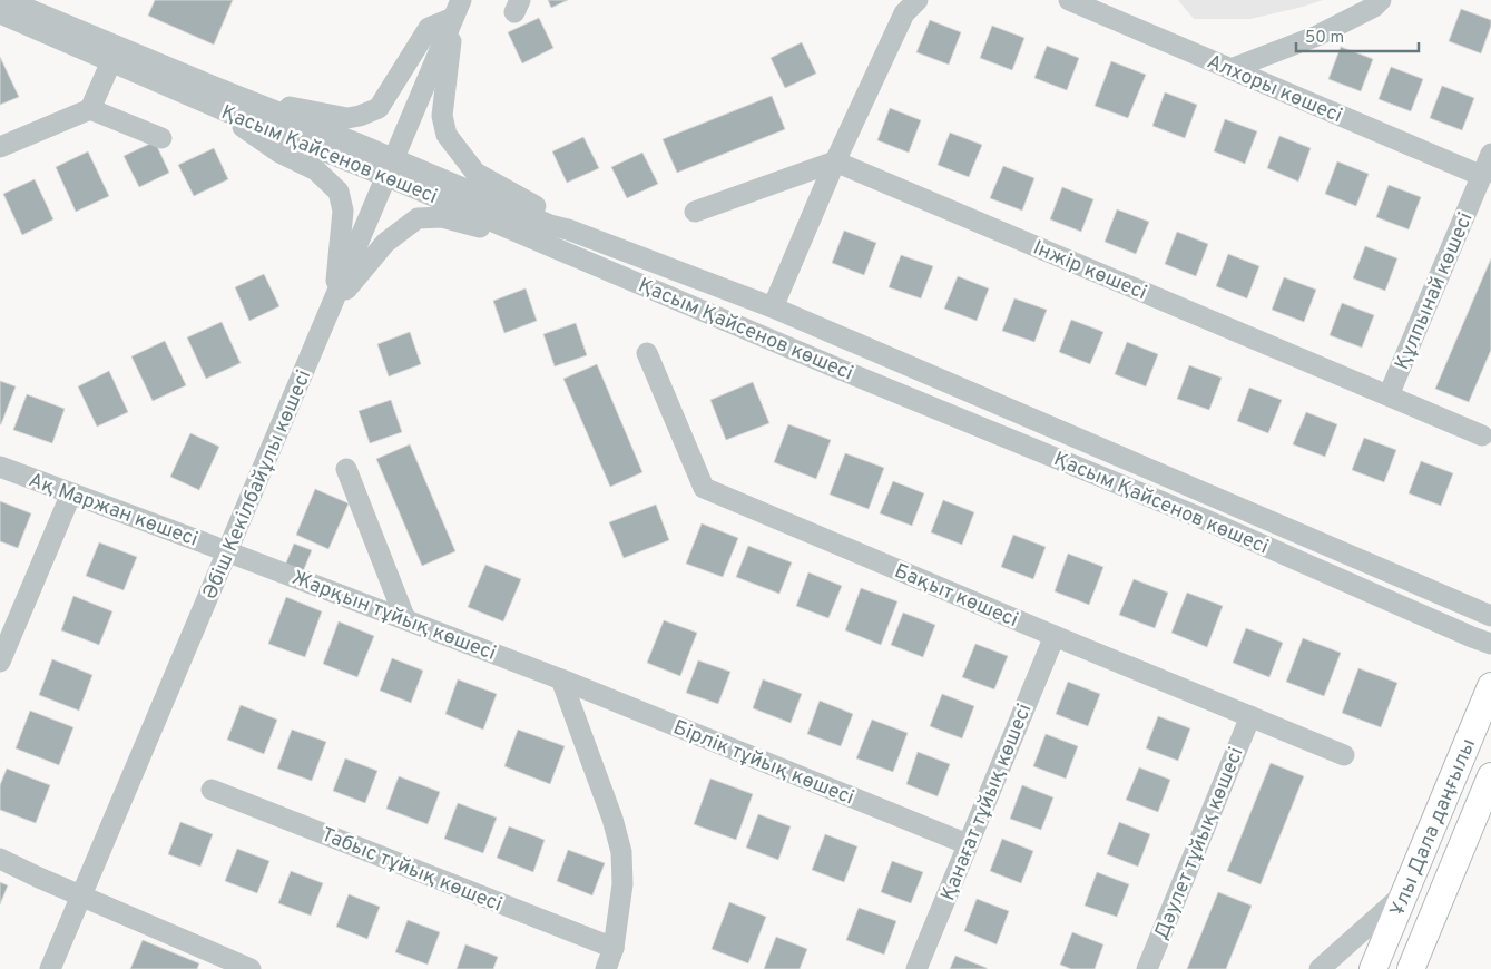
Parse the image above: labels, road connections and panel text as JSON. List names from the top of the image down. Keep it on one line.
{"streets":{"main road":["Ұлы Дала даңғылы"],"street":["Алхоры көшесі","Қасым Қайсенов көшесі","Інжір көшесі","Құлпынай көшесі","Әбіш Кекілбайұлы көшесі","Ақ Маржан көшесі","Бақыт көшесі","Жарқын тұйық көшесі","Бірлік тұйық көшесі","Қанағат тұйық көшесі","Дәулет тұйық көшесі","Табыс тұйық көшесі"]},"crossings":[["Алхоры көшесі","Құлпынай көшесі"],["Қасым Қайсенов көшесі","Әбіш Кекілбайұлы көшесі"],["Інжір көшесі","Құлпынай көшесі"],["Әбіш Кекілбайұлы көшесі","Ақ Маржан көшесі"],["Әбіш Кекілбайұлы көшесі","Жарқын тұйық көшесі"],["Ақ Маржан көшесі","Жарқын тұйық көшесі"],["Бақыт көшесі","Қанағат тұйық көшесі"],["Бақыт көшесі","Дәулет тұйық көшесі"],["Жарқын тұйық көшесі","Бірлік тұйық көшесі"],["Бірлік тұйық көшесі","Қанағат тұйық көшесі"]],"scale_bar":"50 m"}
